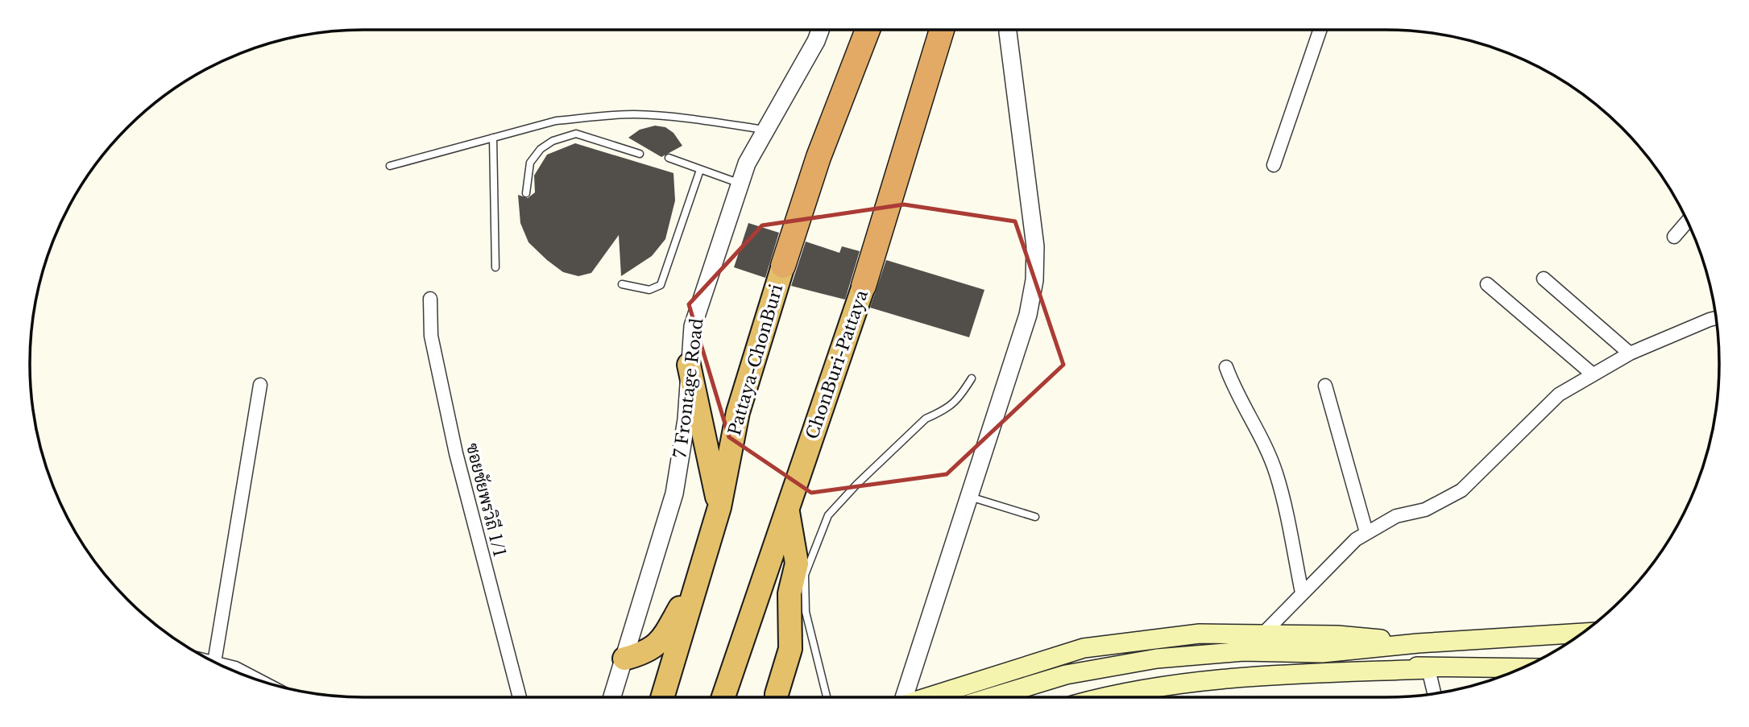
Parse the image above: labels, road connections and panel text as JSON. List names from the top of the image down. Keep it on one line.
{"streets":{"highway":["Pattaya-ChonBuri","ChonBuri-Pattaya"],"street":["7 Frontage Road","ซอยชัยพรวิถี 1/1"]}}
